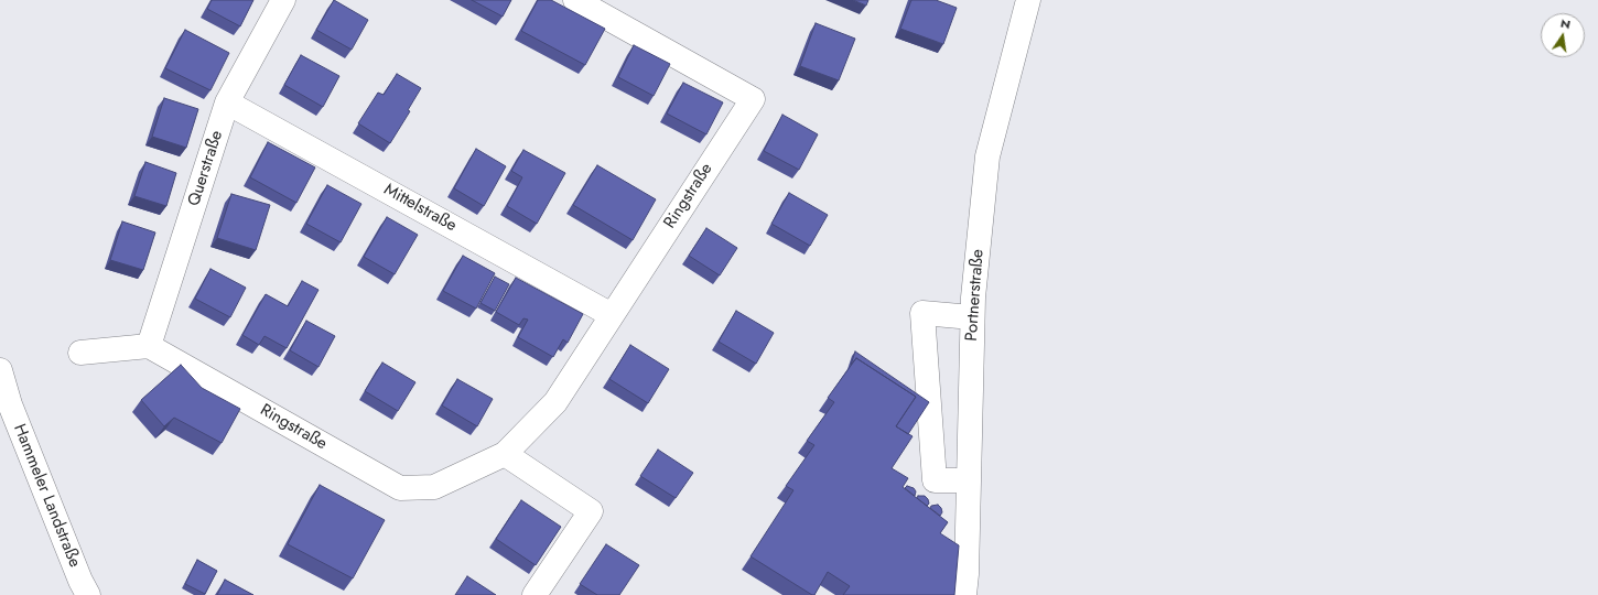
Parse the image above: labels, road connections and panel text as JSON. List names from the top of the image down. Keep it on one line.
{"streets":{"street":["Querstraße","Ringstraße","Mittelstraße","Portnerstraße","Hammeler Landstraße"]},"crossings":[["Querstraße","Ringstraße"],["Querstraße","Mittelstraße"],["Ringstraße","Mittelstraße"]],"north":"top"}
